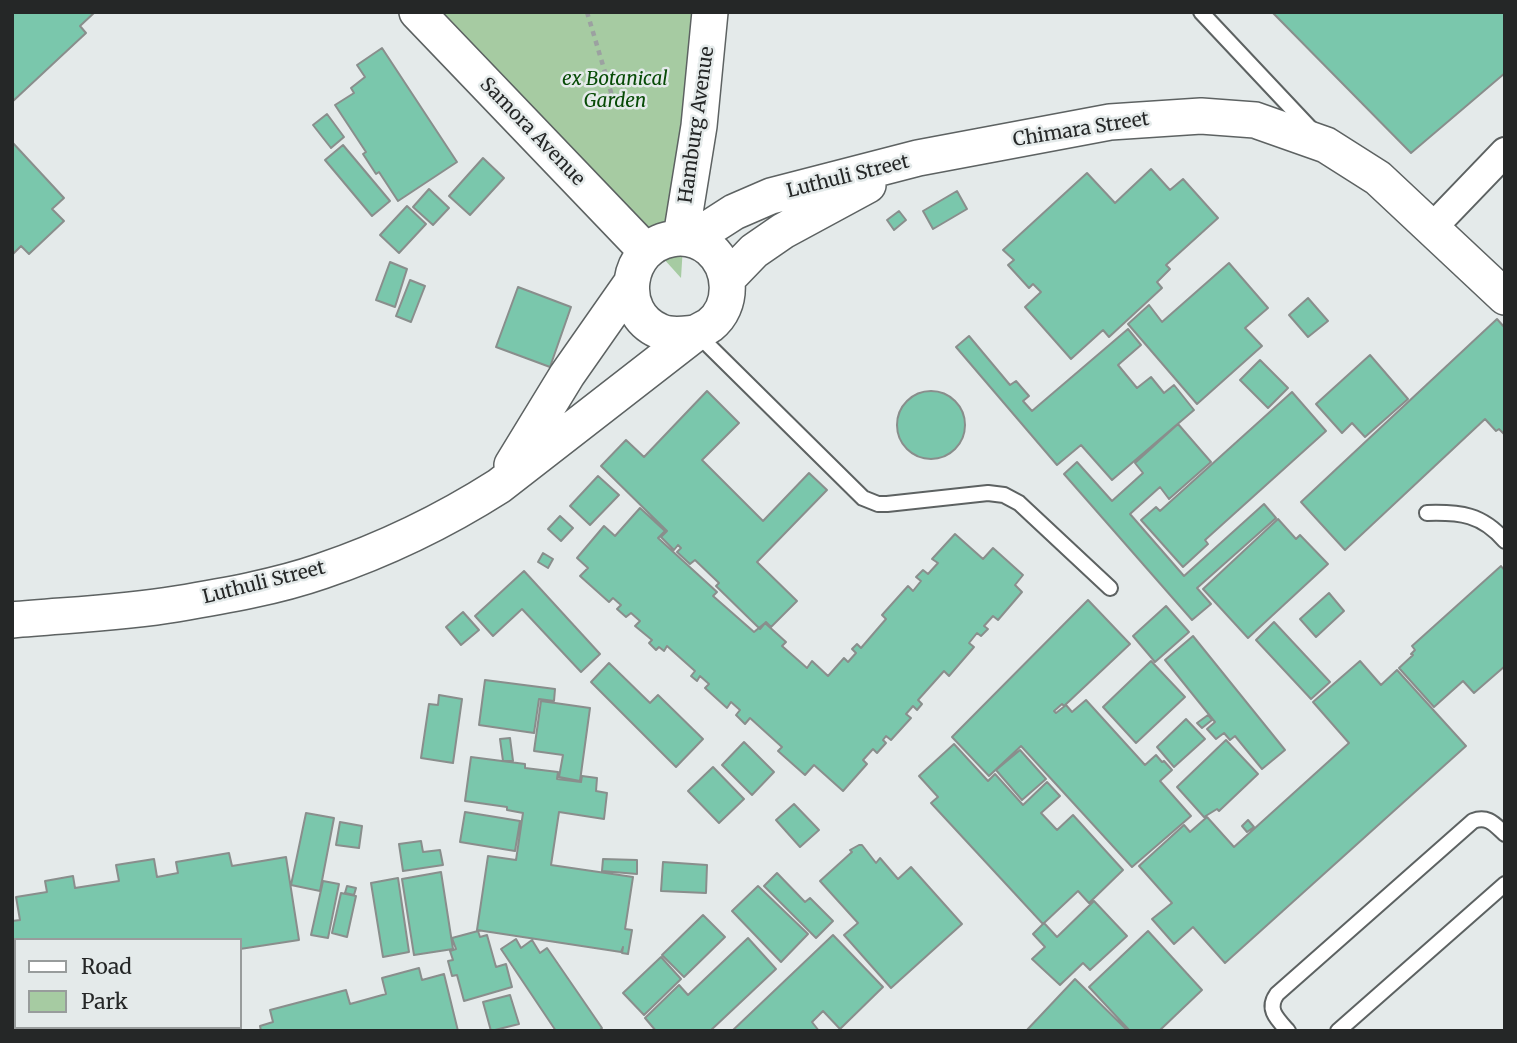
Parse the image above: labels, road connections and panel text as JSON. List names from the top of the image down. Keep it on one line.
{"streets":{"street":["Hamburg Avenue","Chimara Street","Samora Avenue","Luthuli Street"]},"crossings":[["Hamburg Avenue","Samora Avenue"],["Hamburg Avenue","Luthuli Street"],["Chimara Street","Luthuli Street"],["Samora Avenue","Luthuli Street"]],"parks":["ex Botanical Garden"],"legend":["Road","Park"]}
